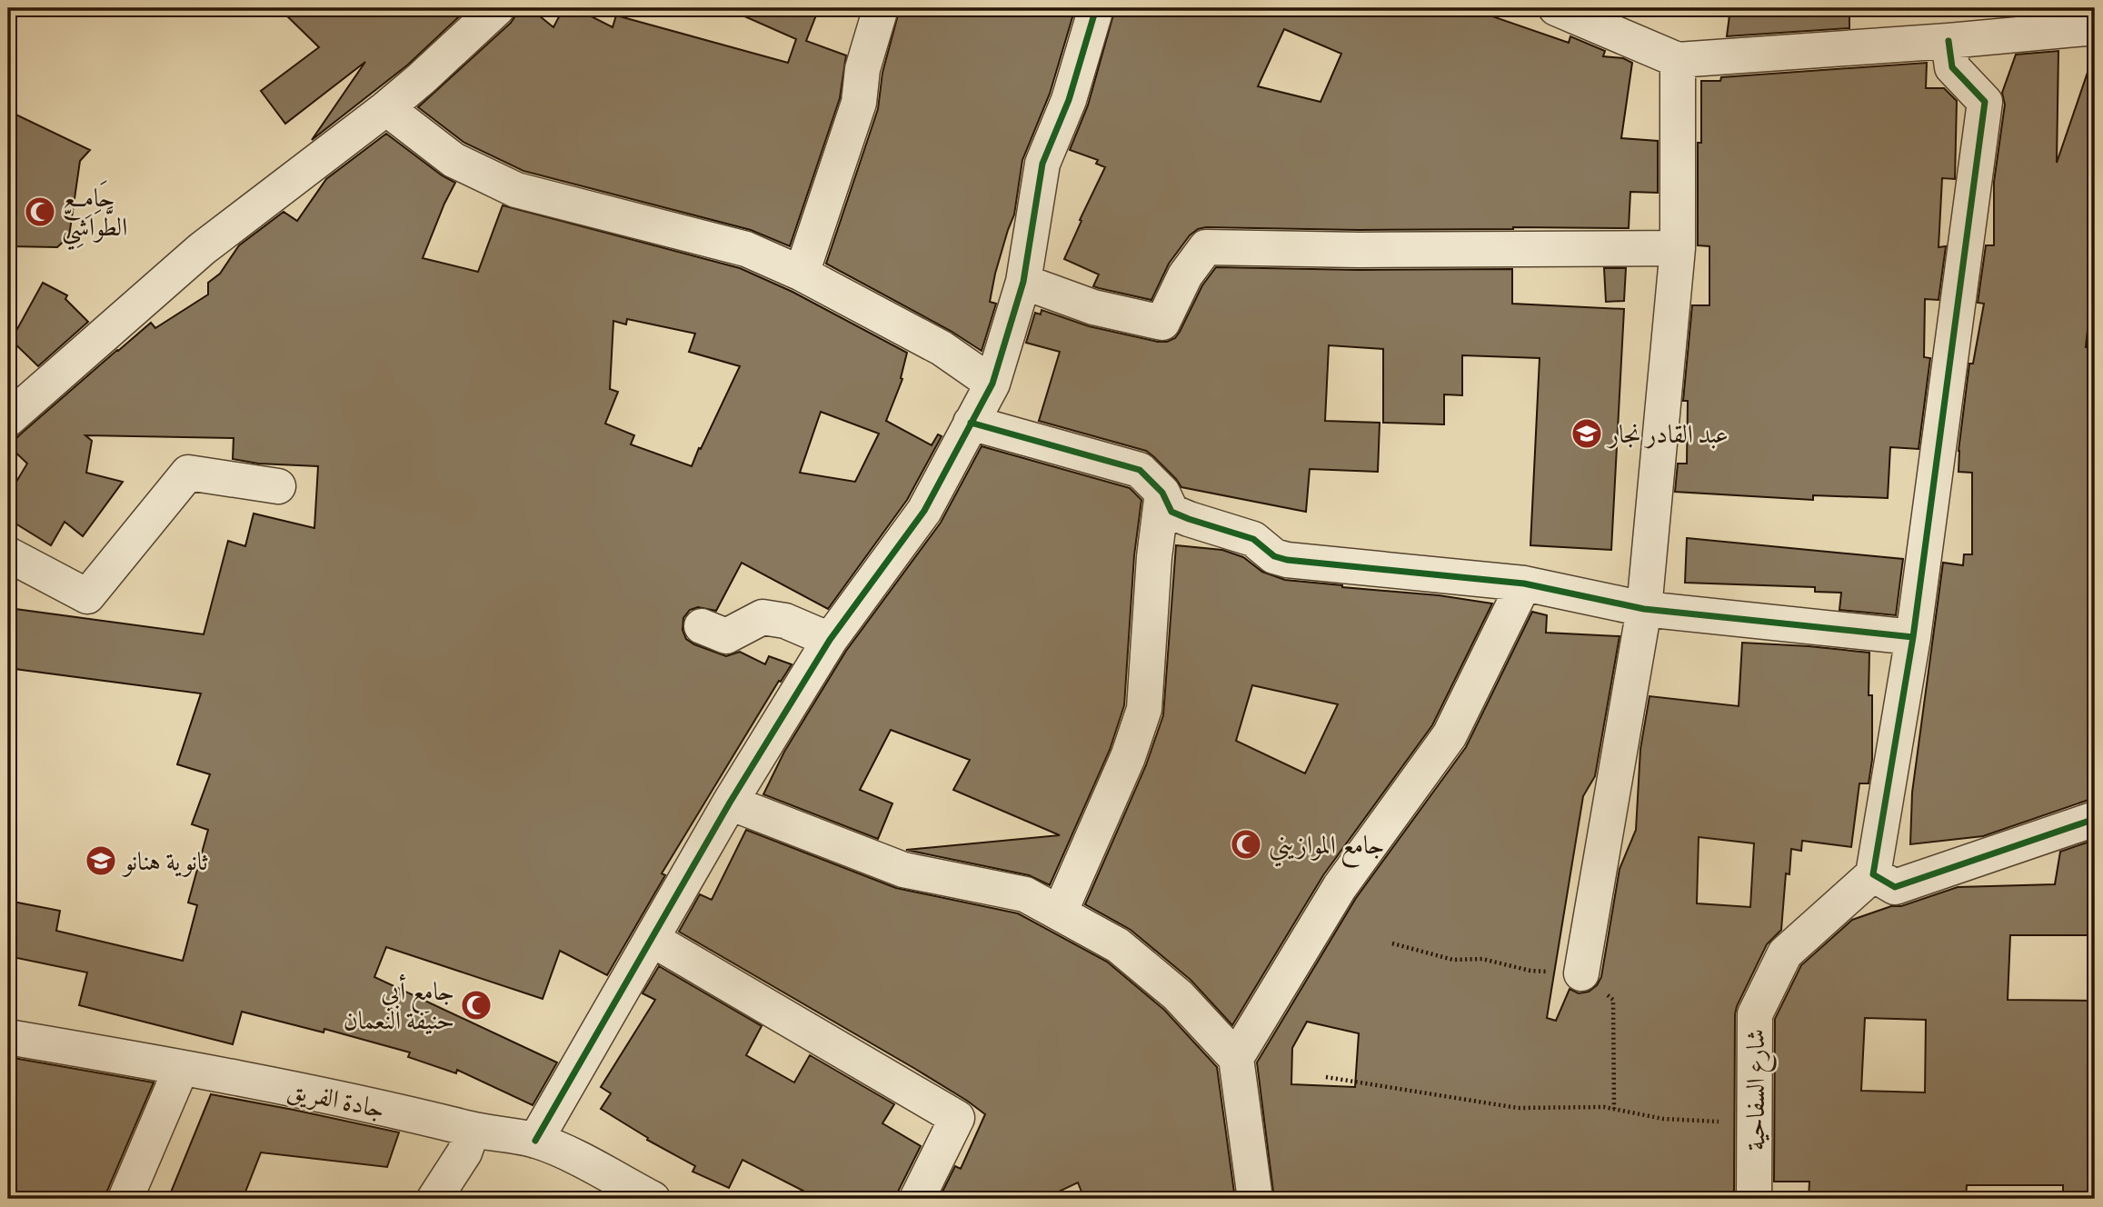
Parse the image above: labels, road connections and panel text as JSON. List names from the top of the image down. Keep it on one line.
{"streets":{"street":["شارع السفاحية","جادة الفريق"]},"places":{"mosque":["جَامِع الطَّوَاشِيّ","جامع الموازيني","جامع أبي حنيفة النعمان"],"school or university":["عبد القادر نجار","ثانوية هنانو"]}}
